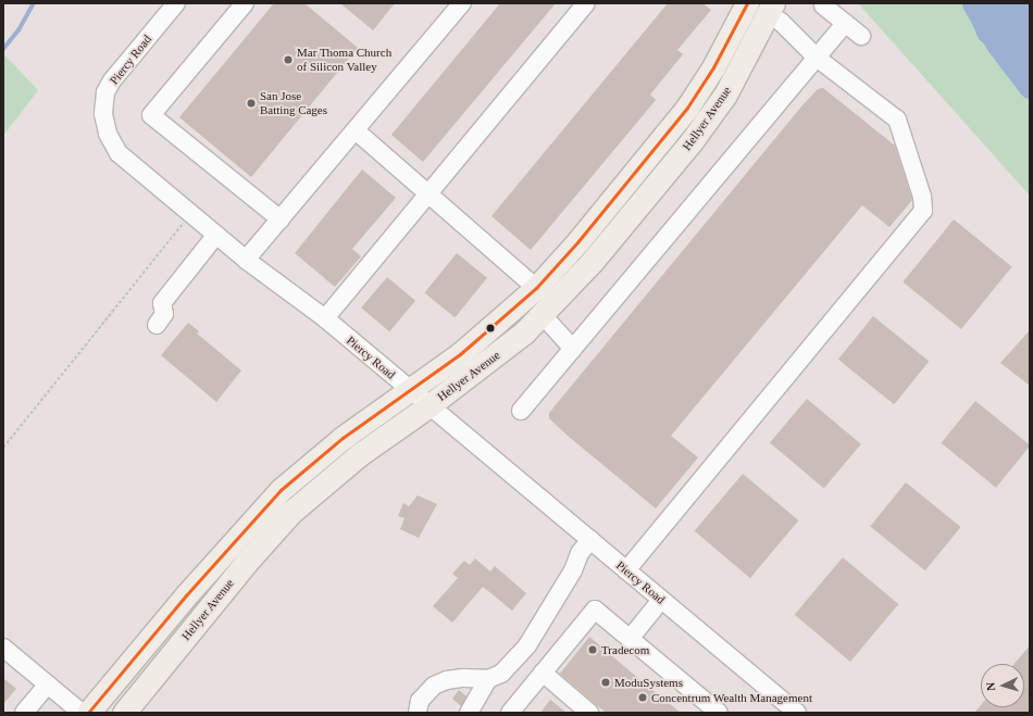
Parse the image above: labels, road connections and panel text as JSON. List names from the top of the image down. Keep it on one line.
{"streets":{"main road":["Hellyer Avenue"],"street":["Piercy Road"]},"crossings":[["Piercy Road","Hellyer Avenue"]],"places":["Mar Thoma Church of Silicon Valley","San Jose Batting Cages","Tradecom","ModuSystems","Concentrum Wealth Management"],"north":"left"}
